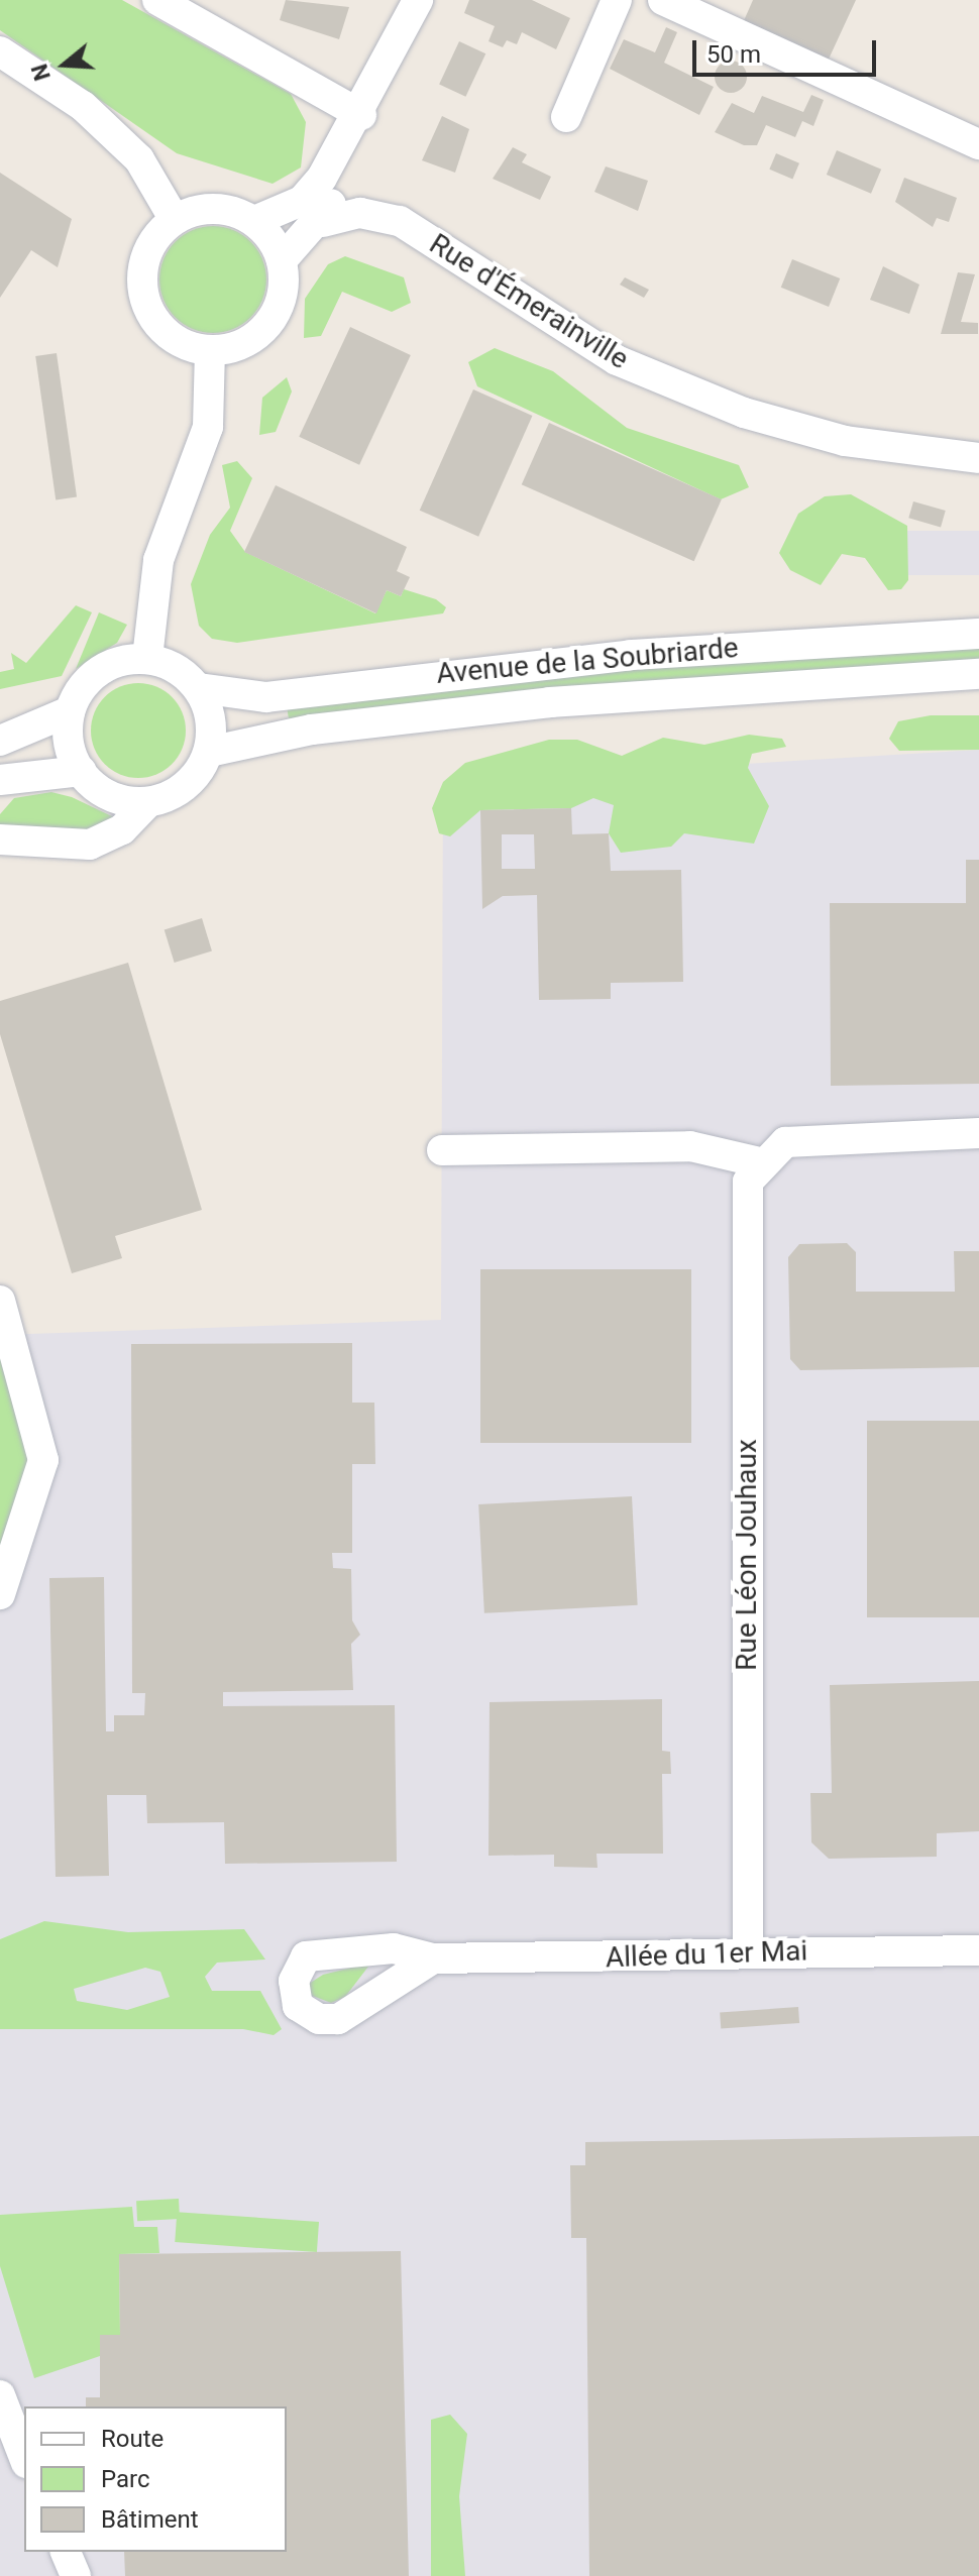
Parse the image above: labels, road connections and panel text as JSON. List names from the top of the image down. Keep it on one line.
{"streets":{"street":["Rue d'Émerainville","Avenue de la Soubriarde","Rue Léon Jouhaux","Allée du 1er Mai"]},"crossings":[["Rue Léon Jouhaux","Allée du 1er Mai"]],"legend":["Route","Parc","Bâtiment"],"scale_bar":"50 m","north":"left"}
